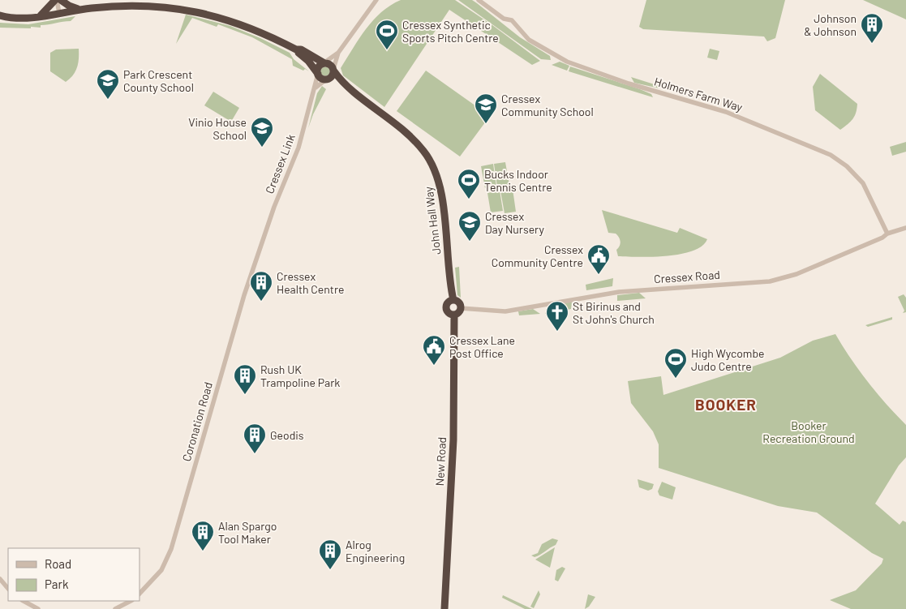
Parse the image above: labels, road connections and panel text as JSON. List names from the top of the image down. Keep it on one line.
{"streets":{"highway":["John Hall Way","New Road"],"street":["Holmers Farm Way","Cressex Link","Cressex Road","Coronation Road"]},"crossings":[["Holmers Farm Way","Cressex Road"],["Cressex Link","John Hall Way"],["Cressex Link","Coronation Road"],["John Hall Way","Cressex Road"],["John Hall Way","New Road"],["Cressex Road","New Road"]],"districts":["BOOKER"],"parks":["Booker Recreation Ground"],"places":{"building":["Johnson & Johnson","Cressex Health Centre","Rush UK Trampoline Park","Geodis","Alan Spargo Tool Maker","Alrog Engineering"],"sports":["Cressex Synthetic Sports Pitch Centre","Bucks Indoor Tennis Centre","High Wycombe Judo Centre"],"school or university":["Park Crescent County School","Cressex Community School","Vinio House School","Cressex Day Nursery"],"public building":["Cressex Community Centre","Cressex Lane Post Office"],"church":["St Birinus and St John's Church"]},"legend":["Road","Park"]}
